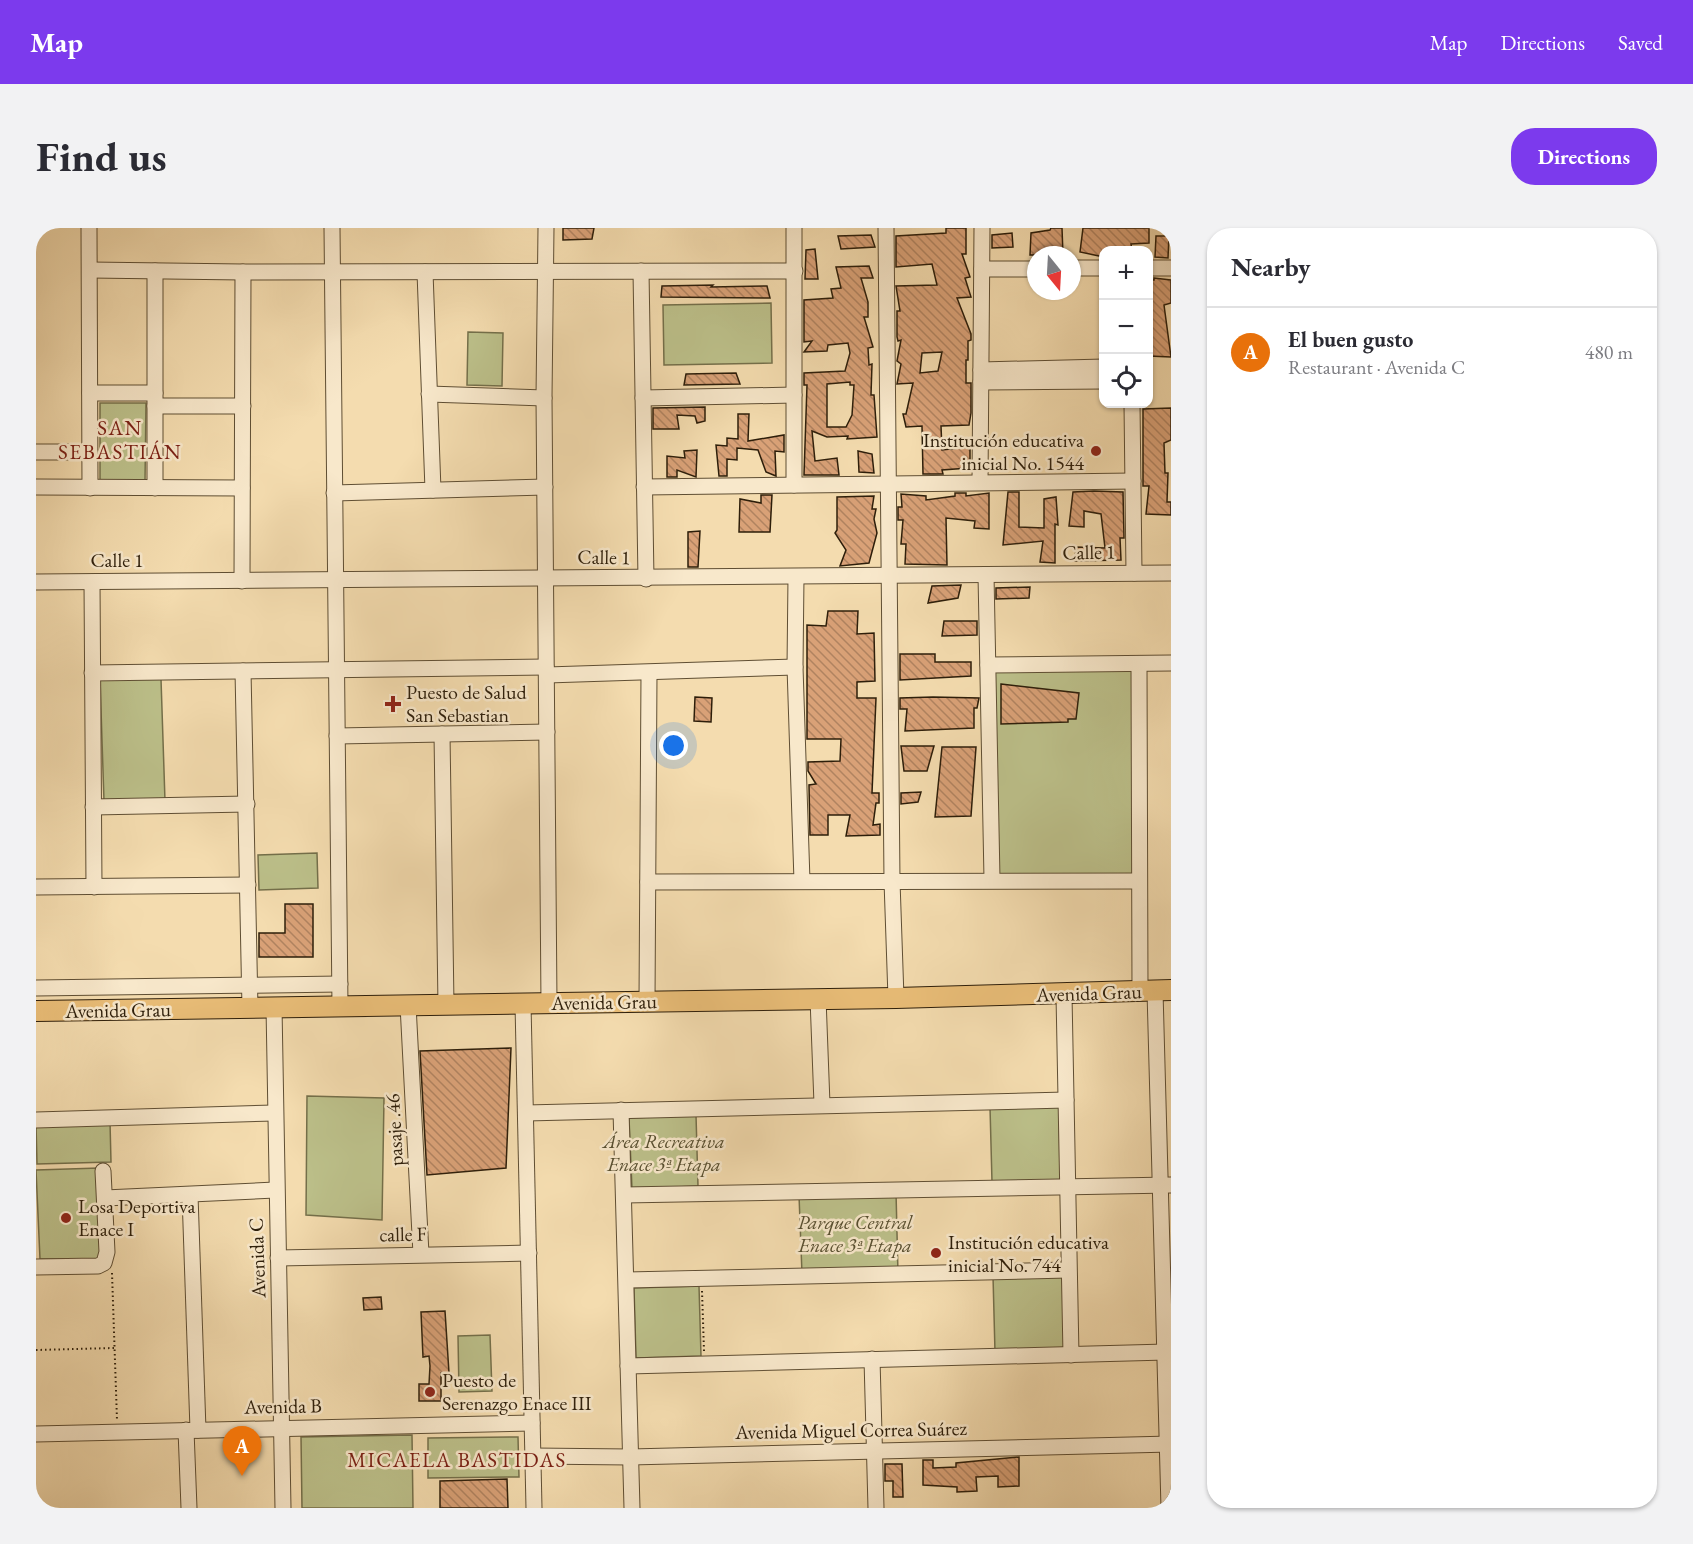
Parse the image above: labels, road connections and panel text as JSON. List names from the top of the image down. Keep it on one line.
{"streets":{"main road":["Avenida Grau"],"street":["Calle 1","pasaje .46","calle F","Avenida C","Avenida B","Avenida Miguel Correa Suárez"]},"crossings":[["Avenida Grau","pasaje .46"],["Avenida Grau","Avenida C"],["pasaje .46","calle F"],["calle F","Avenida C"],["Avenida C","Avenida B"]],"districts":["SAN SEBASTIÁN","MICAELA BASTIDAS"],"parks":["Área Recreativa Enace 3ª Etapa","Parque Central Enace 3ª Etapa"],"places":{"other":["Institución educativa inicial No. 1544","Losa Deportiva Enace I","Institución educativa inicial No. 744","Puesto de Serenazgo Enace III"],"health":["Puesto de Salud San Sebastian"]},"north":"bottom","page":{"header":"Map","nav":["Map","Directions","Saved"],"buttons":"Directions","title":"Find us","heading":"Nearby","map_buttons":["+","−"],"list":[{"mark":"A","name":"El buen gusto","note":"Restaurant · Avenida C","value":"480 m"}],"pins":"A"}}
